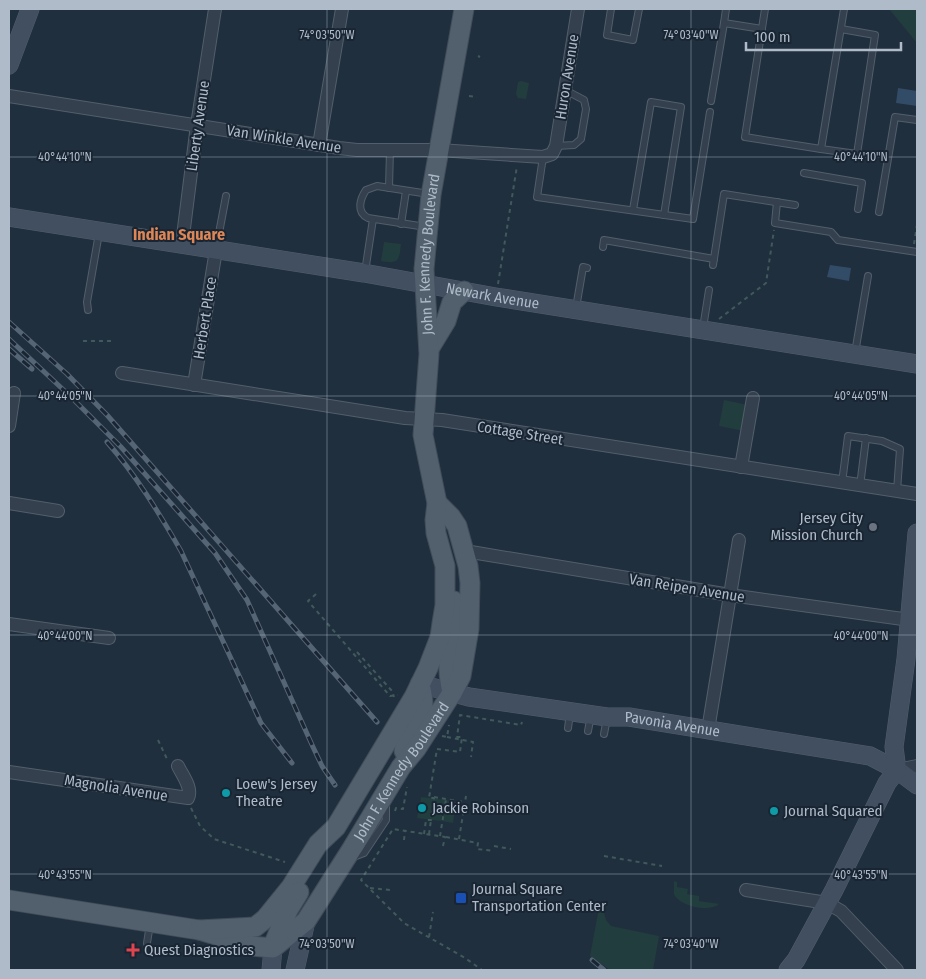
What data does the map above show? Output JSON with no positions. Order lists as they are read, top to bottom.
{
  "streets": {
    "main road": ["John F. Kennedy Boulevard", "Newark Avenue", "Pavonia Avenue"],
    "street": [
      "Huron Avenue",
      "Liberty Avenue",
      "Van Winkle Avenue",
      "Herbert Place",
      "Cottage Street",
      "Van Reipen Avenue",
      "Magnolia Avenue"
    ]
  },
  "crossings": [
    ["Liberty Avenue", "Van Winkle Avenue"],
    ["Liberty Avenue", "Newark Avenue"],
    ["Van Winkle Avenue", "John F. Kennedy Boulevard"],
    ["John F. Kennedy Boulevard", "Newark Avenue"],
    ["John F. Kennedy Boulevard", "Cottage Street"],
    ["John F. Kennedy Boulevard", "Van Reipen Avenue"],
    ["John F. Kennedy Boulevard", "Pavonia Avenue"],
    ["Newark Avenue", "Herbert Place"],
    ["Herbert Place", "Cottage Street"]
  ],
  "districts": ["Indian Square"],
  "places": {
    "other": [
      "Jersey City Mission Church",
      "Loew's Jersey Theatre",
      "Jackie Robinson",
      "Journal Squared"
    ],
    "transit": ["Journal Square Transportation Center"],
    "health": ["Quest Diagnostics"]
  },
  "scale_bar": "100 m",
  "coordinates": [
    "74°03'50\"W",
    "74°03'40\"W",
    "40°44'10\"N",
    "40°44'05\"N",
    "40°44'00\"N",
    "40°43'55\"N"
  ]
}
